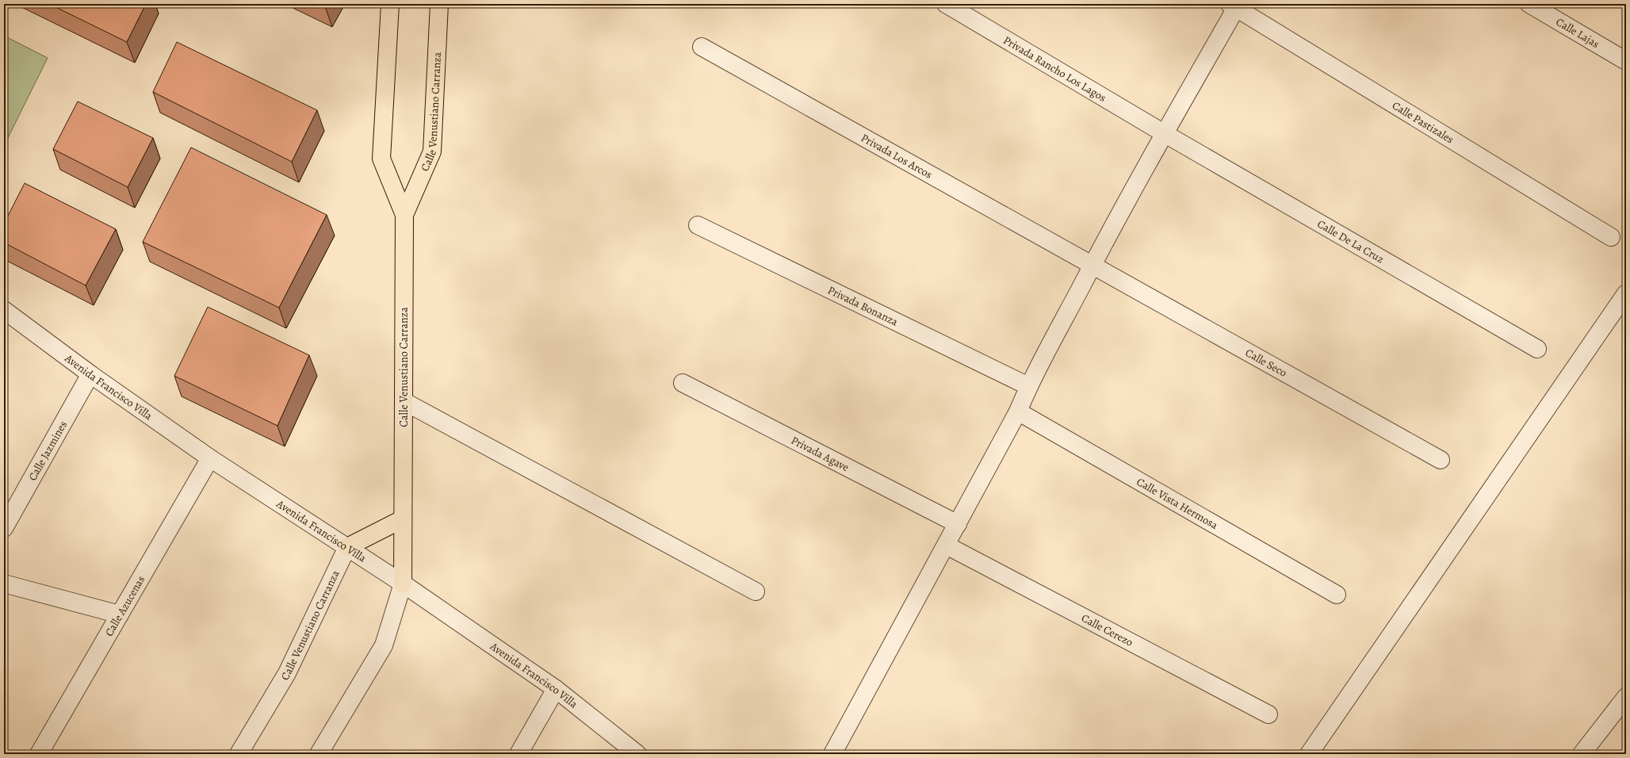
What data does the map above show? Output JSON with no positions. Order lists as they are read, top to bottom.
{
  "streets": {
    "main road": ["Calle Venustiano Carranza"],
    "street": [
      "Calle Lajas",
      "Privada Rancho Los Lagos",
      "Calle Pastizales",
      "Privada Los Arcos",
      "Calle De La Cruz",
      "Privada Bonanza",
      "Calle Seco",
      "Avenida Francisco Villa",
      "Calle Jazmines",
      "Privada Agave",
      "Calle Vista Hermosa",
      "Calle Azucenas",
      "Calle Cerezo"
    ]
  },
  "crossings": [
    ["Privada Rancho Los Lagos", "Calle De La Cruz"],
    ["Calle Venustiano Carranza", "Avenida Francisco Villa"],
    ["Privada Los Arcos", "Calle Seco"],
    ["Avenida Francisco Villa", "Calle Jazmines"],
    ["Avenida Francisco Villa", "Calle Azucenas"]
  ]
}
